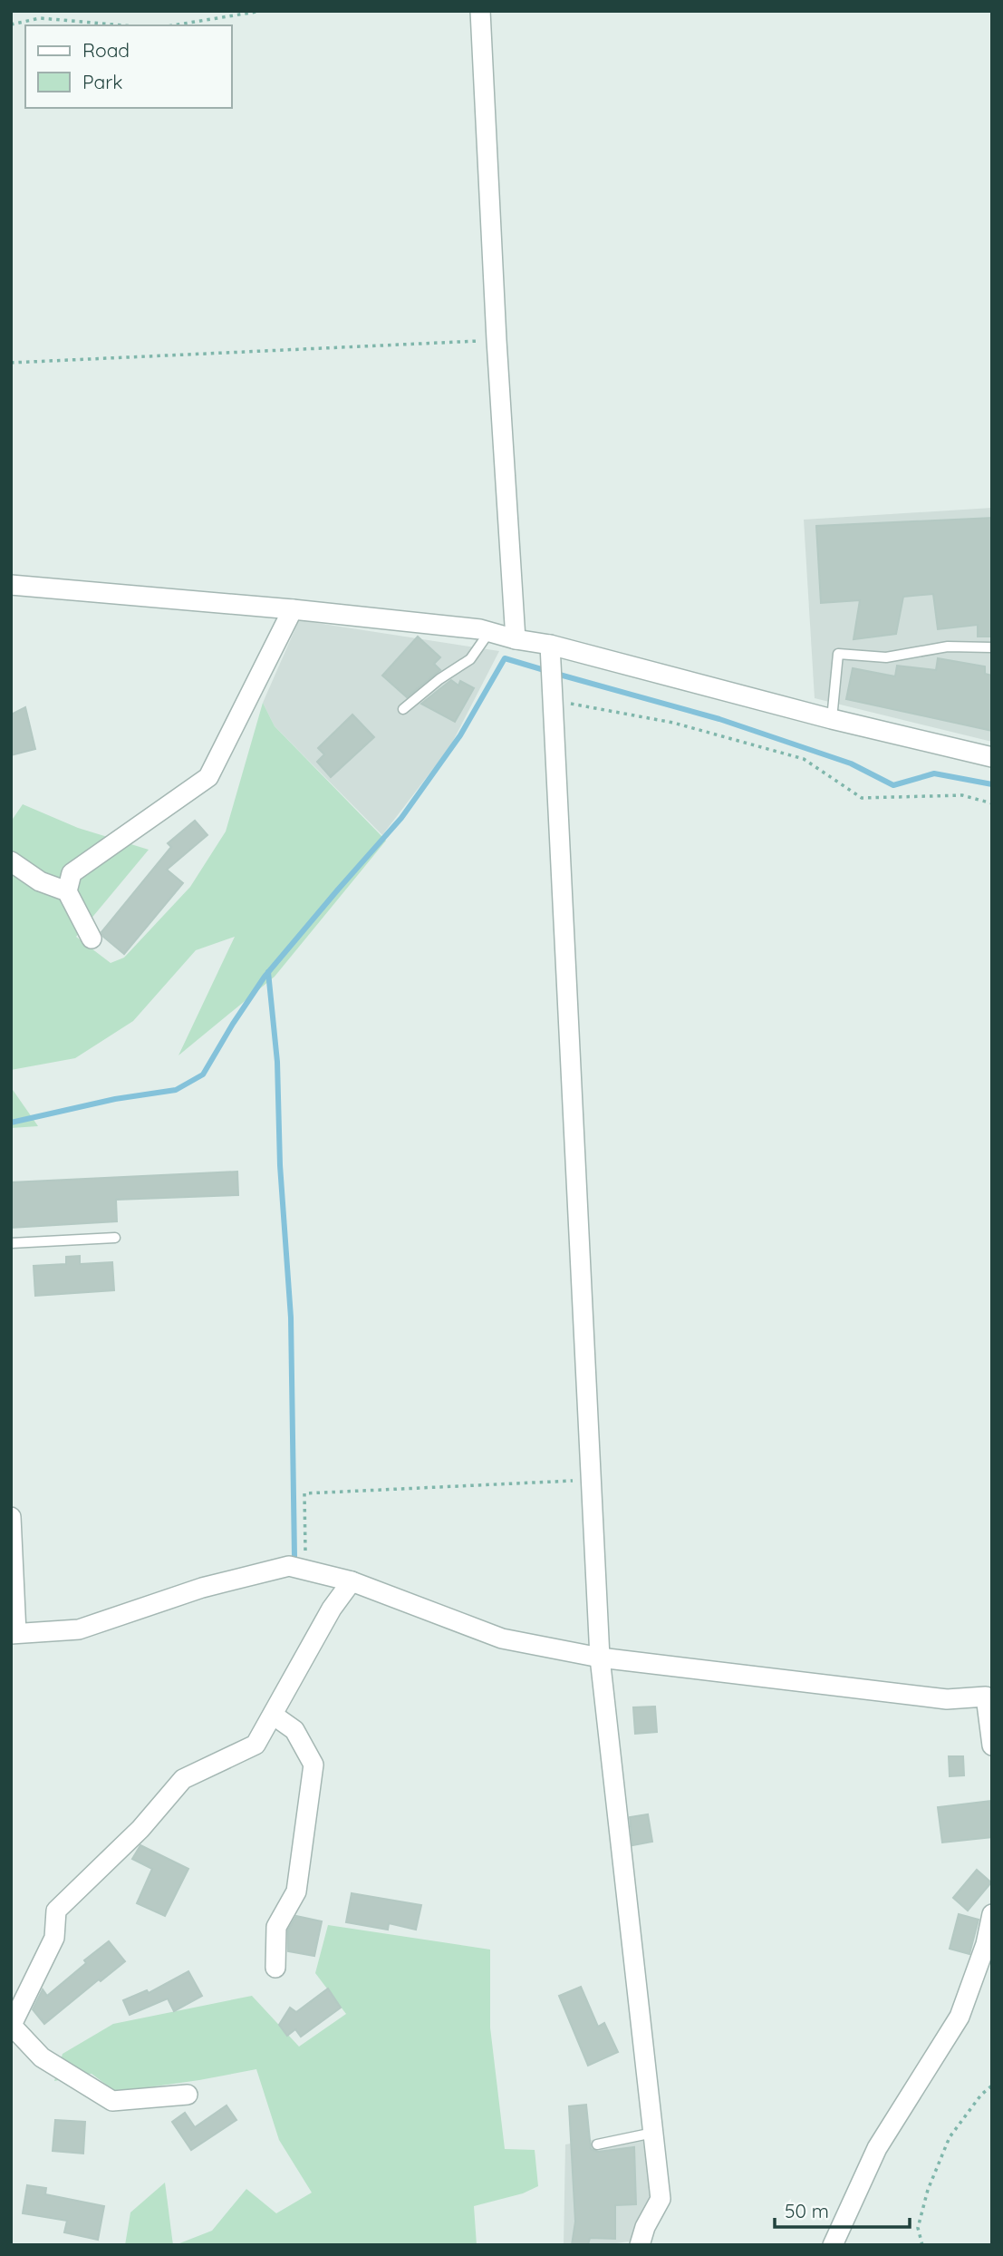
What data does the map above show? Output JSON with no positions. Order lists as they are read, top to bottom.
{
  "legend": ["Road", "Park"],
  "scale_bar": "50 m"
}
